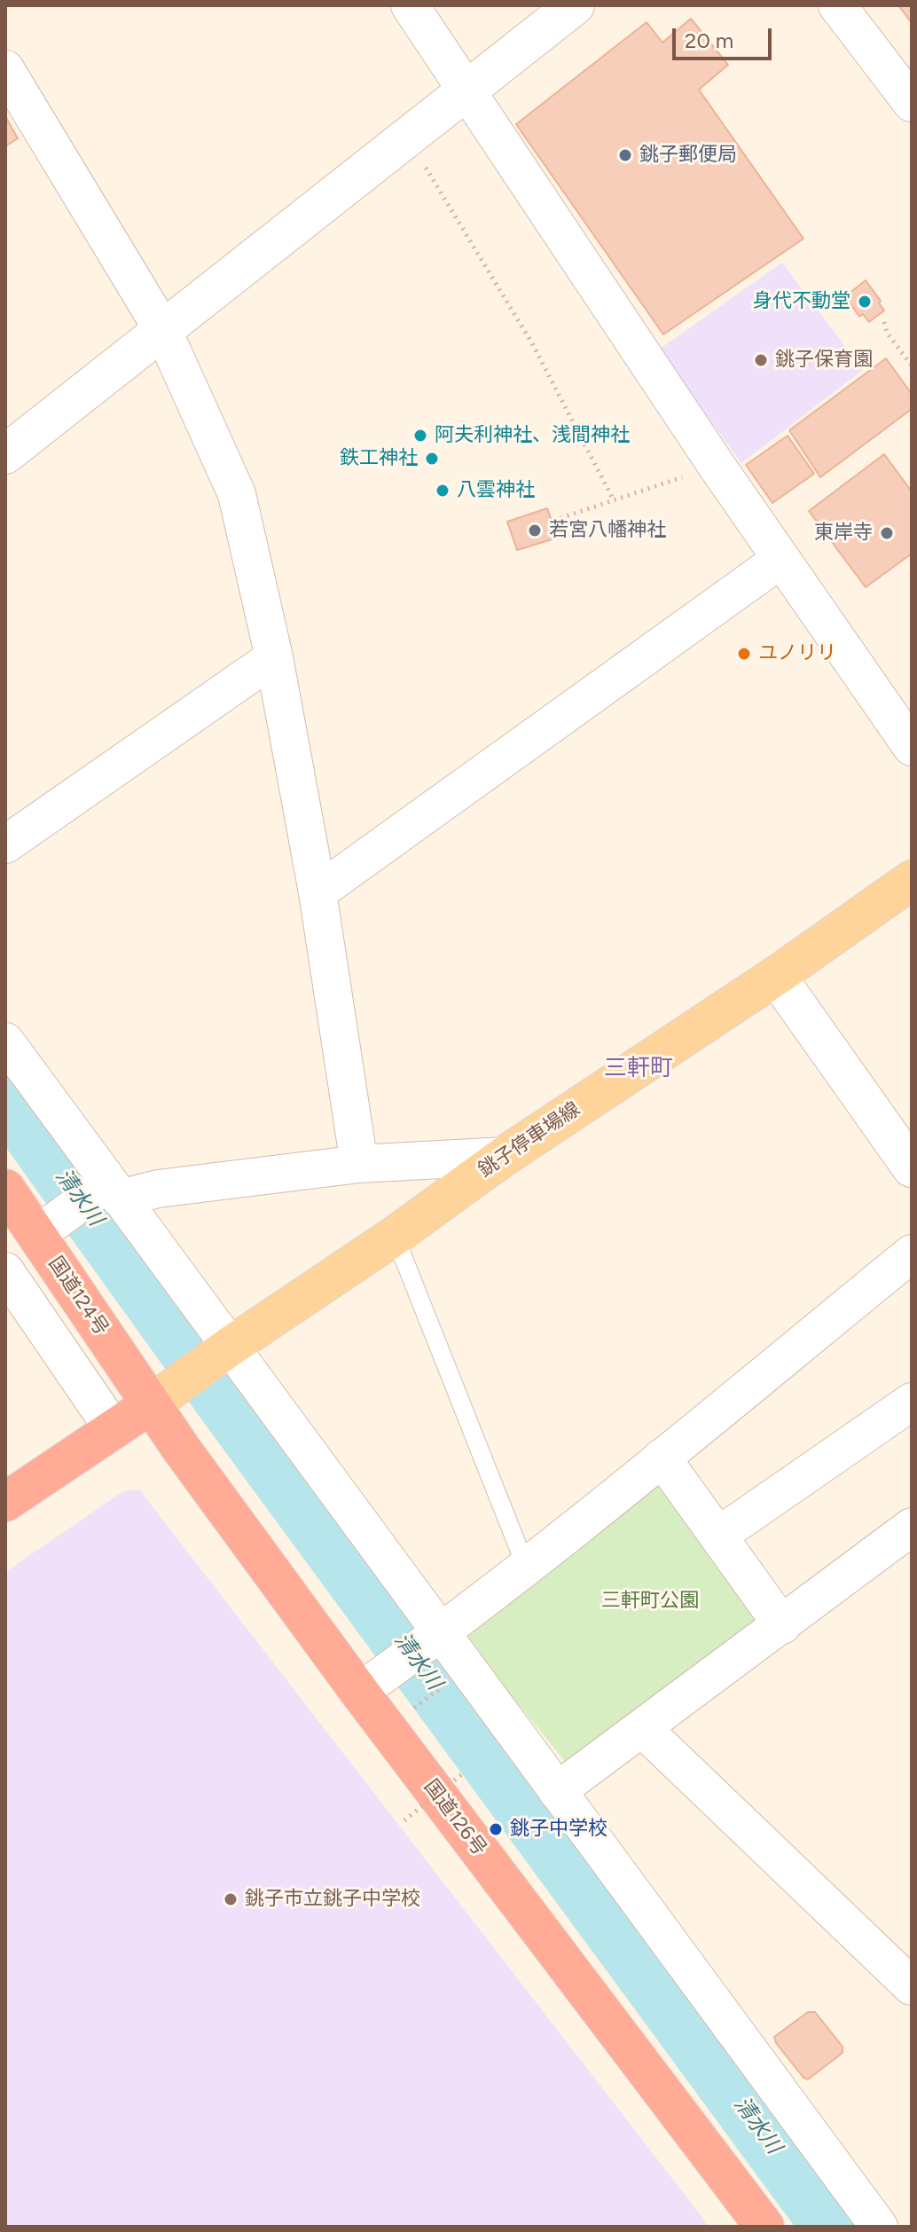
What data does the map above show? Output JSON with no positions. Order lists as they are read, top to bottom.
{
  "streets": {
    "highway": ["国道124号", "国道126号"],
    "main road": ["銚子停車場線"]
  },
  "crossings": [
    ["銚子停車場線", "国道124号"],
    ["銚子停車場線", "国道126号"],
    ["国道124号", "国道126号"]
  ],
  "districts": ["三軒町"],
  "water": ["清水川"],
  "parks": ["三軒町公園"],
  "places": [
    "銚子郵便局",
    "身代不動堂",
    "銚子保育園",
    "阿夫利神社、浅間神社",
    "鉄工神社",
    "八雲神社",
    "若宮八幡神社",
    "東岸寺",
    "ユノリリ",
    "銚子中学校",
    "銚子市立銚子中学校"
  ],
  "scale_bar": "20 m"
}
